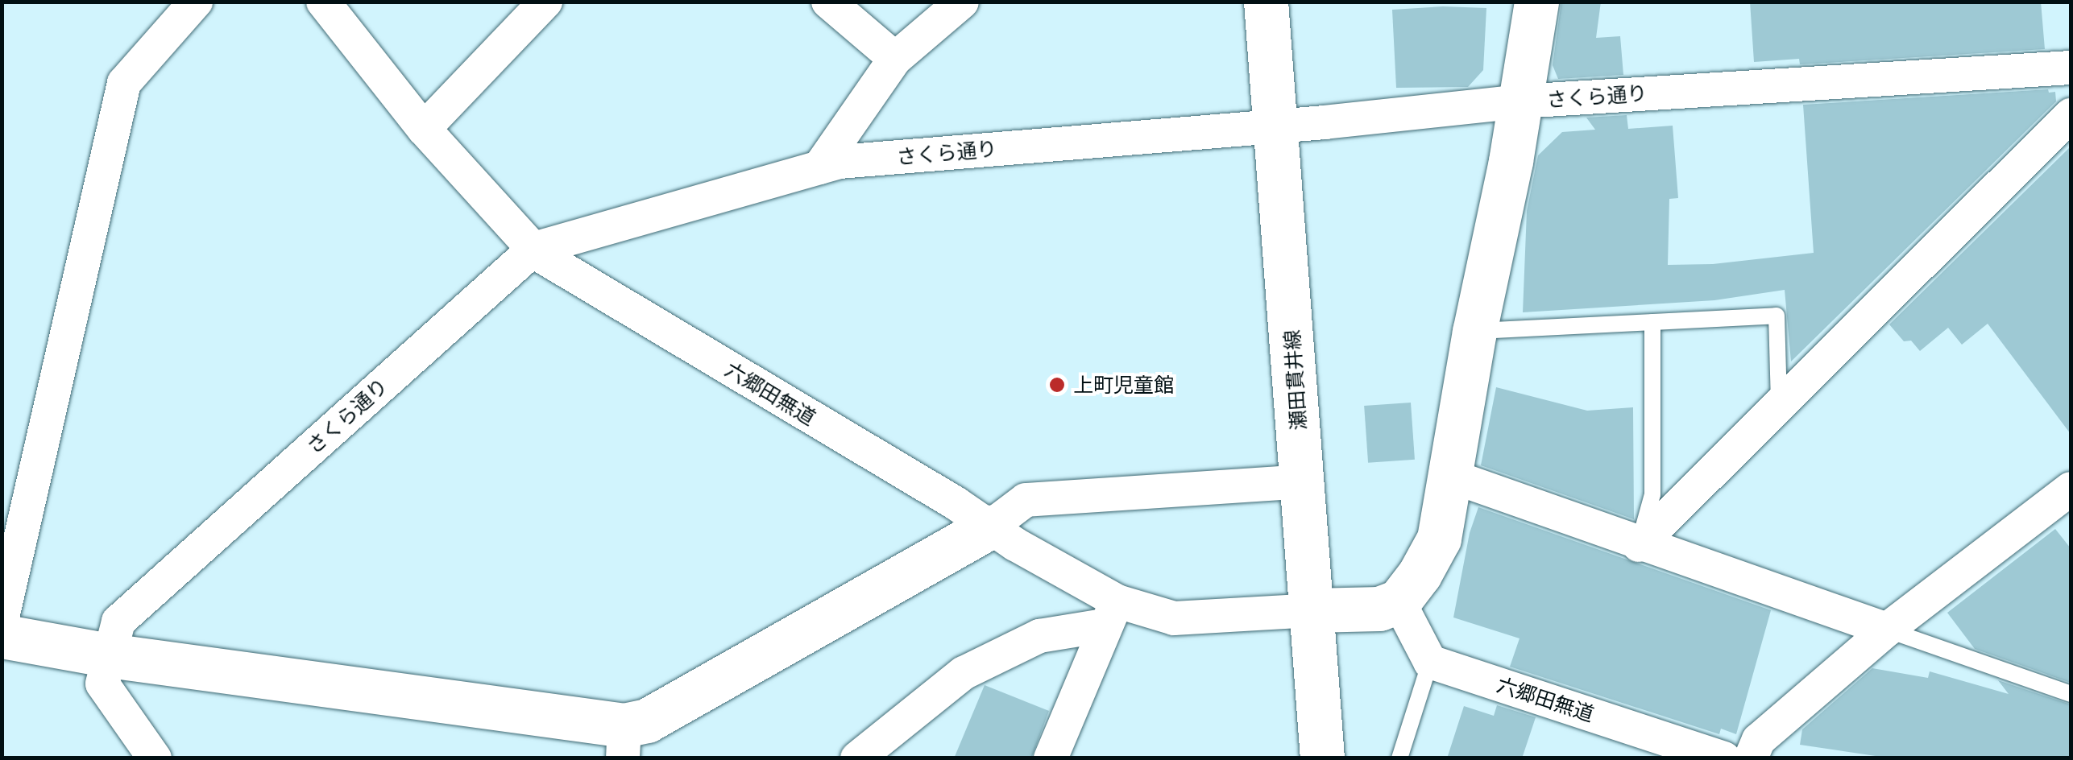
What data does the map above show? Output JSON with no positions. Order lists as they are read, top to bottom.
{
  "streets": {
    "street": ["さくら通り", "瀬田貫井線", "六郷田無道"]
  },
  "crossings": [
    ["さくら通り", "瀬田貫井線"],
    ["さくら通り", "六郷田無道"],
    ["瀬田貫井線", "六郷田無道"]
  ],
  "places": ["上町児童館"]
}
